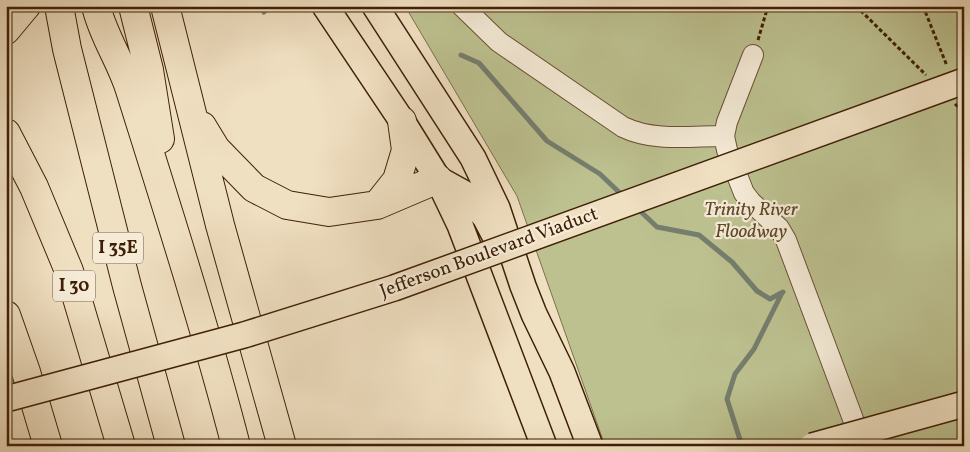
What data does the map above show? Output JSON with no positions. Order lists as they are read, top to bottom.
{
  "streets": {
    "highway": ["I 35E", "I 30"],
    "main road": ["Jefferson Boulevard Viaduct"]
  },
  "parks": ["Trinity River Floodway"]
}
